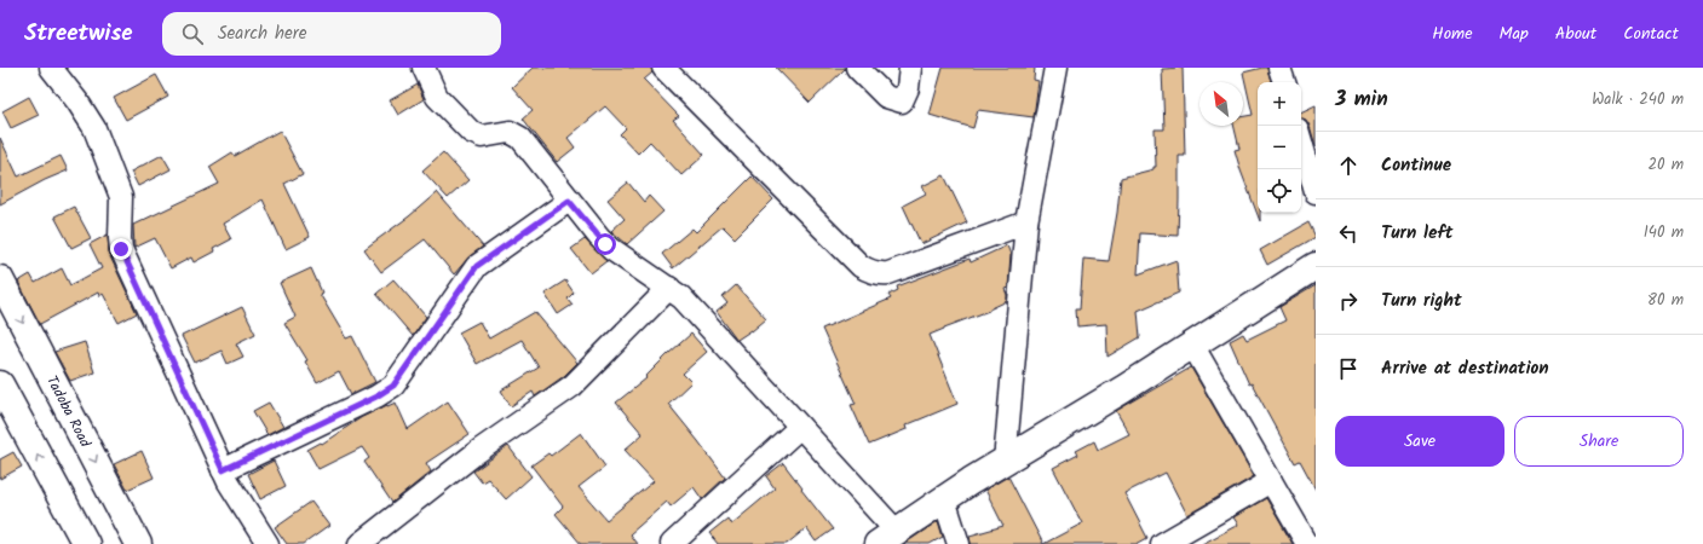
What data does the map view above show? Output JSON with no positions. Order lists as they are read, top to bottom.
{
  "streets": {
    "street": ["Tadoba Road"]
  },
  "north": "top left",
  "page": {
    "header": "Streetwise",
    "search": "Search here",
    "nav": [
      "Home",
      "Map",
      "About",
      "Contact"
    ],
    "heading": ["3 min", "Walk · 240 m"],
    "map_buttons": ["+", "−"],
    "list": [
      ["Continue", "20 m"],
      ["Turn left", "140 m"],
      ["Turn right", "80 m"],
      "Arrive at destination"
    ],
    "buttons": ["Save", "Share"]
  }
}
